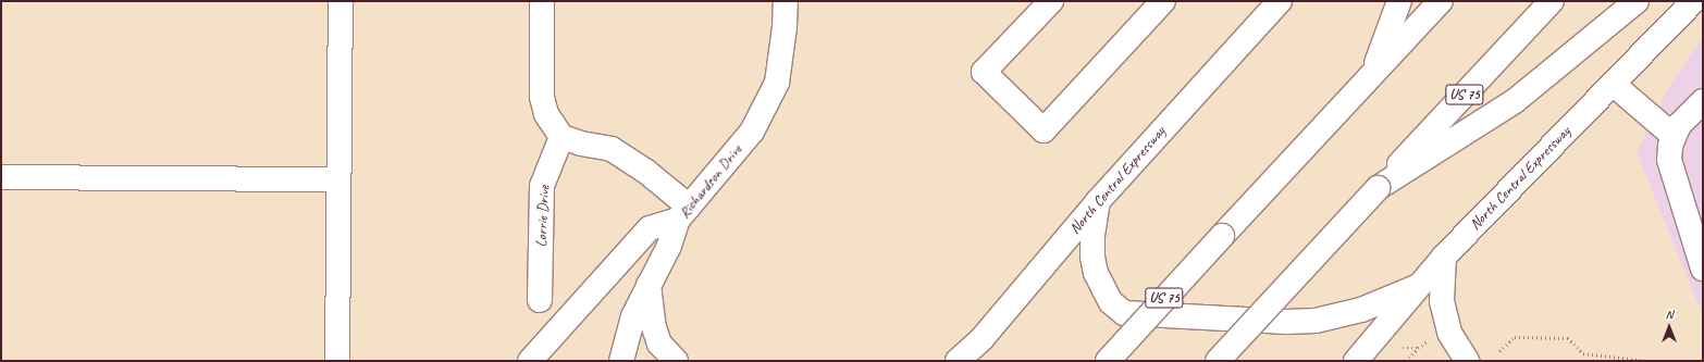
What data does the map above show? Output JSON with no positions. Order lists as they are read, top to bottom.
{
  "streets": {
    "main road": [
      "US 75",
      "North Central Expressway",
      "Richardson Drive",
      "Lorrie Drive"
    ]
  },
  "north": "top"
}
